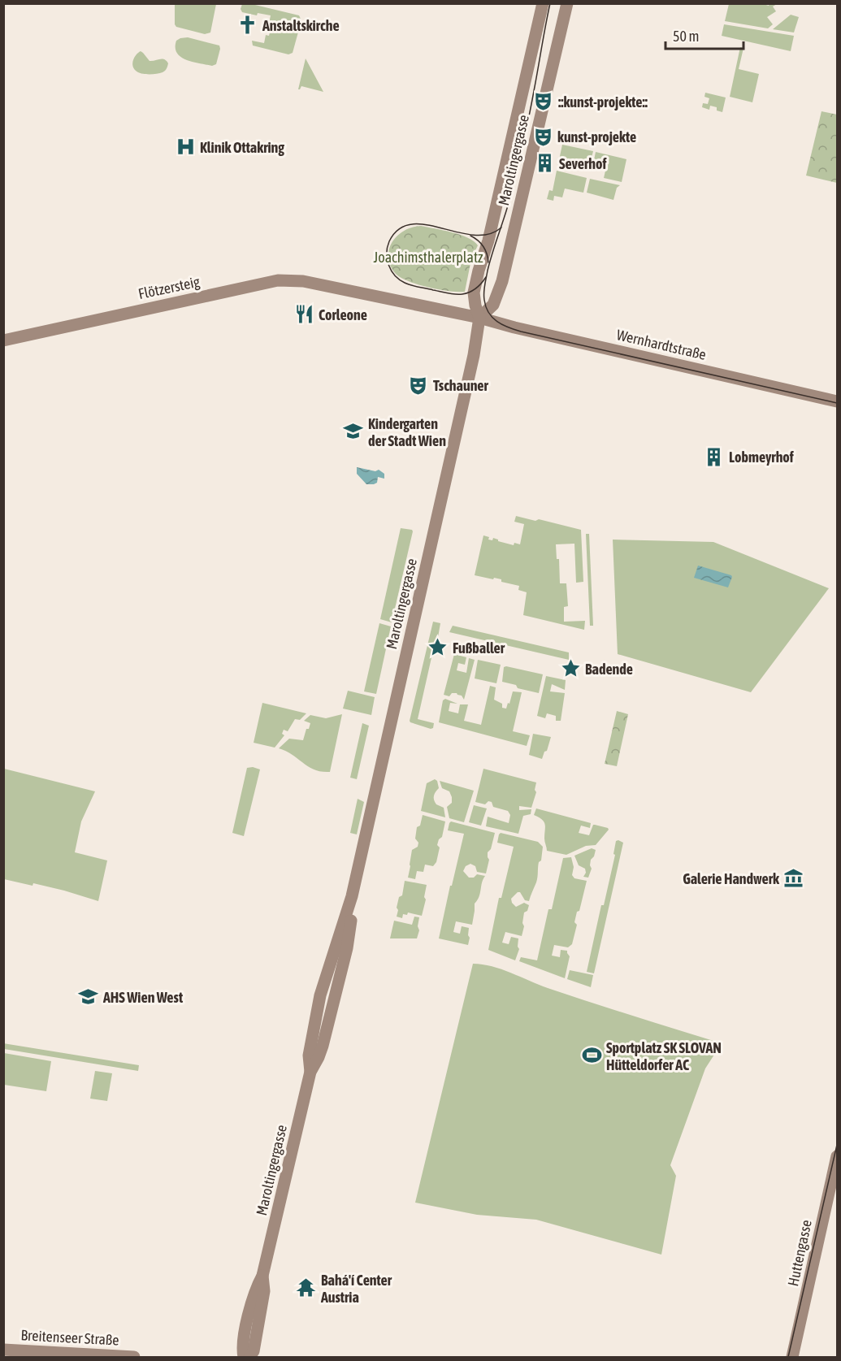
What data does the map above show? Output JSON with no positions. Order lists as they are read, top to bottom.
{
  "streets": {
    "main road": [
      "Maroltingergasse",
      "Flötzersteig",
      "Wernhardtstraße",
      "Huttengasse",
      "Breitenseer Straße"
    ]
  },
  "crossings": [
    ["Maroltingergasse", "Flötzersteig"],
    ["Maroltingergasse", "Wernhardtstraße"],
    ["Flötzersteig", "Wernhardtstraße"]
  ],
  "parks": ["Joachimsthalerplatz"],
  "places": {
    "church": ["Anstaltskirche"],
    "theatre": ["::kunst-projekte::", "kunst-projekte", "Tschauner"],
    "hospital": ["Klinik Ottakring"],
    "building": ["Severhof", "Lobmeyrhof"],
    "restaurant": ["Corleone"],
    "school or university": ["Kindergarten der Stadt Wien", "AHS Wien West"],
    "place": ["Fußballer", "Badende"],
    "museum": ["Galerie Handwerk"],
    "sports": ["Sportplatz SK SLOVAN Hütteldorfer AC"],
    "temple": ["Bahá'í Center Austria"]
  },
  "scale_bar": "50 m"
}
